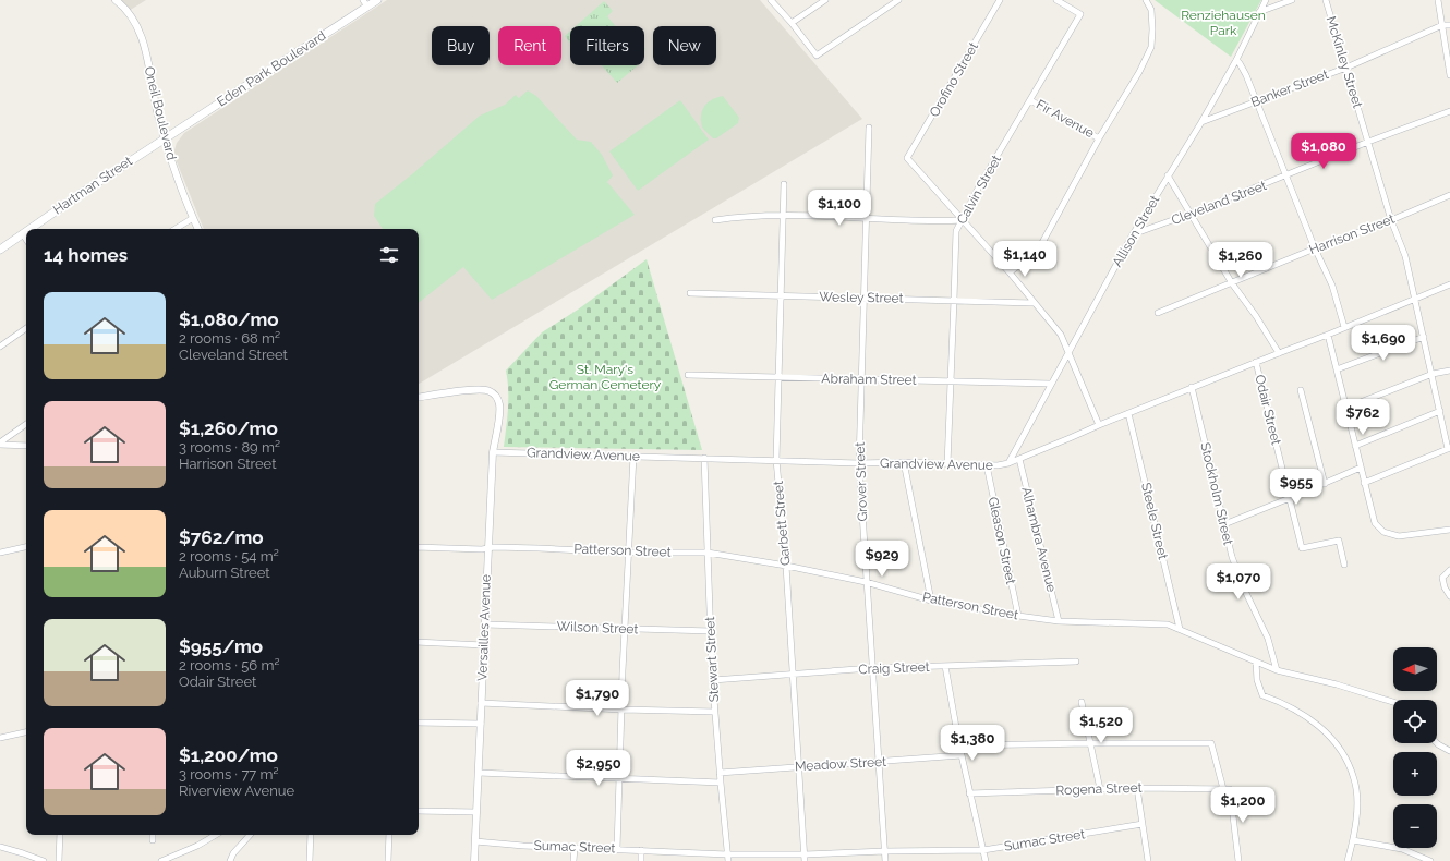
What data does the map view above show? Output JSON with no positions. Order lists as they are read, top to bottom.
{
  "streets": {
    "main road": ["Eden Park Boulevard", "Hartman Street"],
    "street": [
      "McKinley Street",
      "Orofino Street",
      "Banker Street",
      "Oneil Boulevard",
      "Fir Avenue",
      "Calvin Street",
      "Cleveland Street",
      "Allison Street",
      "Harrison Street",
      "Wesley Street",
      "Abraham Street",
      "Odair Street",
      "Grandview Avenue",
      "Grover Street",
      "Stockholm Street",
      "Steele Street",
      "Garbett Street",
      "Alhambra Avenue",
      "Gleason Street",
      "Patterson Street",
      "Versailles Avenue",
      "Wilson Street",
      "Stewart Street",
      "Craig Street",
      "Meadow Street",
      "Rogena Street",
      "Sumac Street"
    ]
  },
  "crossings": [
    ["McKinley Street", "Banker Street"],
    ["McKinley Street", "Cleveland Street"],
    ["McKinley Street", "Harrison Street"],
    ["McKinley Street", "Grandview Avenue"],
    ["Eden Park Boulevard", "Oneil Boulevard"],
    ["Eden Park Boulevard", "Hartman Street"],
    ["Orofino Street", "Calvin Street"],
    ["Banker Street", "Allison Street"],
    ["Oneil Boulevard", "Hartman Street"],
    ["Fir Avenue", "Calvin Street"],
    ["Calvin Street", "Wesley Street"],
    ["Calvin Street", "Abraham Street"],
    ["Calvin Street", "Grandview Avenue"],
    ["Cleveland Street", "Allison Street"],
    ["Allison Street", "Abraham Street"],
    ["Allison Street", "Grandview Avenue"],
    ["Wesley Street", "Grover Street"],
    ["Wesley Street", "Garbett Street"],
    ["Abraham Street", "Grover Street"],
    ["Abraham Street", "Garbett Street"],
    ["Odair Street", "Grandview Avenue"],
    ["Grandview Avenue", "Grover Street"],
    ["Grandview Avenue", "Stockholm Street"],
    ["Grandview Avenue", "Steele Street"],
    ["Grandview Avenue", "Garbett Street"],
    ["Grandview Avenue", "Alhambra Avenue"],
    ["Grandview Avenue", "Gleason Street"],
    ["Grandview Avenue", "Versailles Avenue"],
    ["Grandview Avenue", "Stewart Street"],
    ["Grover Street", "Patterson Street"],
    ["Grover Street", "Craig Street"],
    ["Grover Street", "Meadow Street"],
    ["Grover Street", "Sumac Street"],
    ["Stockholm Street", "Patterson Street"],
    ["Steele Street", "Patterson Street"],
    ["Garbett Street", "Patterson Street"],
    ["Garbett Street", "Craig Street"],
    ["Garbett Street", "Meadow Street"],
    ["Garbett Street", "Sumac Street"],
    ["Alhambra Avenue", "Patterson Street"],
    ["Gleason Street", "Patterson Street"],
    ["Patterson Street", "Versailles Avenue"],
    ["Patterson Street", "Stewart Street"],
    ["Versailles Avenue", "Wilson Street"],
    ["Versailles Avenue", "Sumac Street"],
    ["Wilson Street", "Stewart Street"],
    ["Stewart Street", "Craig Street"],
    ["Stewart Street", "Meadow Street"],
    ["Stewart Street", "Sumac Street"]
  ],
  "parks": ["Renziehausen Park", "St. Mary's German Cemetery"],
  "north": "left",
  "page": {
    "chip": [
      "Buy",
      "Rent",
      "Filters",
      "New"
    ],
    "price": [
      "$1,080",
      "$1,100",
      "$1,140",
      "$1,260",
      "$1,690",
      "$762",
      "$955",
      "$929",
      "$1,070",
      "$1,790",
      "$1,520",
      "$1,380",
      "$2,950",
      "$1,200"
    ],
    "heading": "14 homes",
    "list": [
      {
        "name": "$1,080/mo",
        "note": "2 rooms · 68 m² · Cleveland Street"
      },
      {
        "name": "$1,260/mo",
        "note": "3 rooms · 89 m² · Harrison Street"
      },
      {
        "name": "$762/mo",
        "note": "2 rooms · 54 m² · Auburn Street"
      },
      {
        "name": "$955/mo",
        "note": "2 rooms · 56 m² · Odair Street"
      },
      {
        "name": "$1,200/mo",
        "note": "3 rooms · 77 m² · Riverview Avenue"
      }
    ],
    "map_buttons": ["+", "−"]
  }
}
